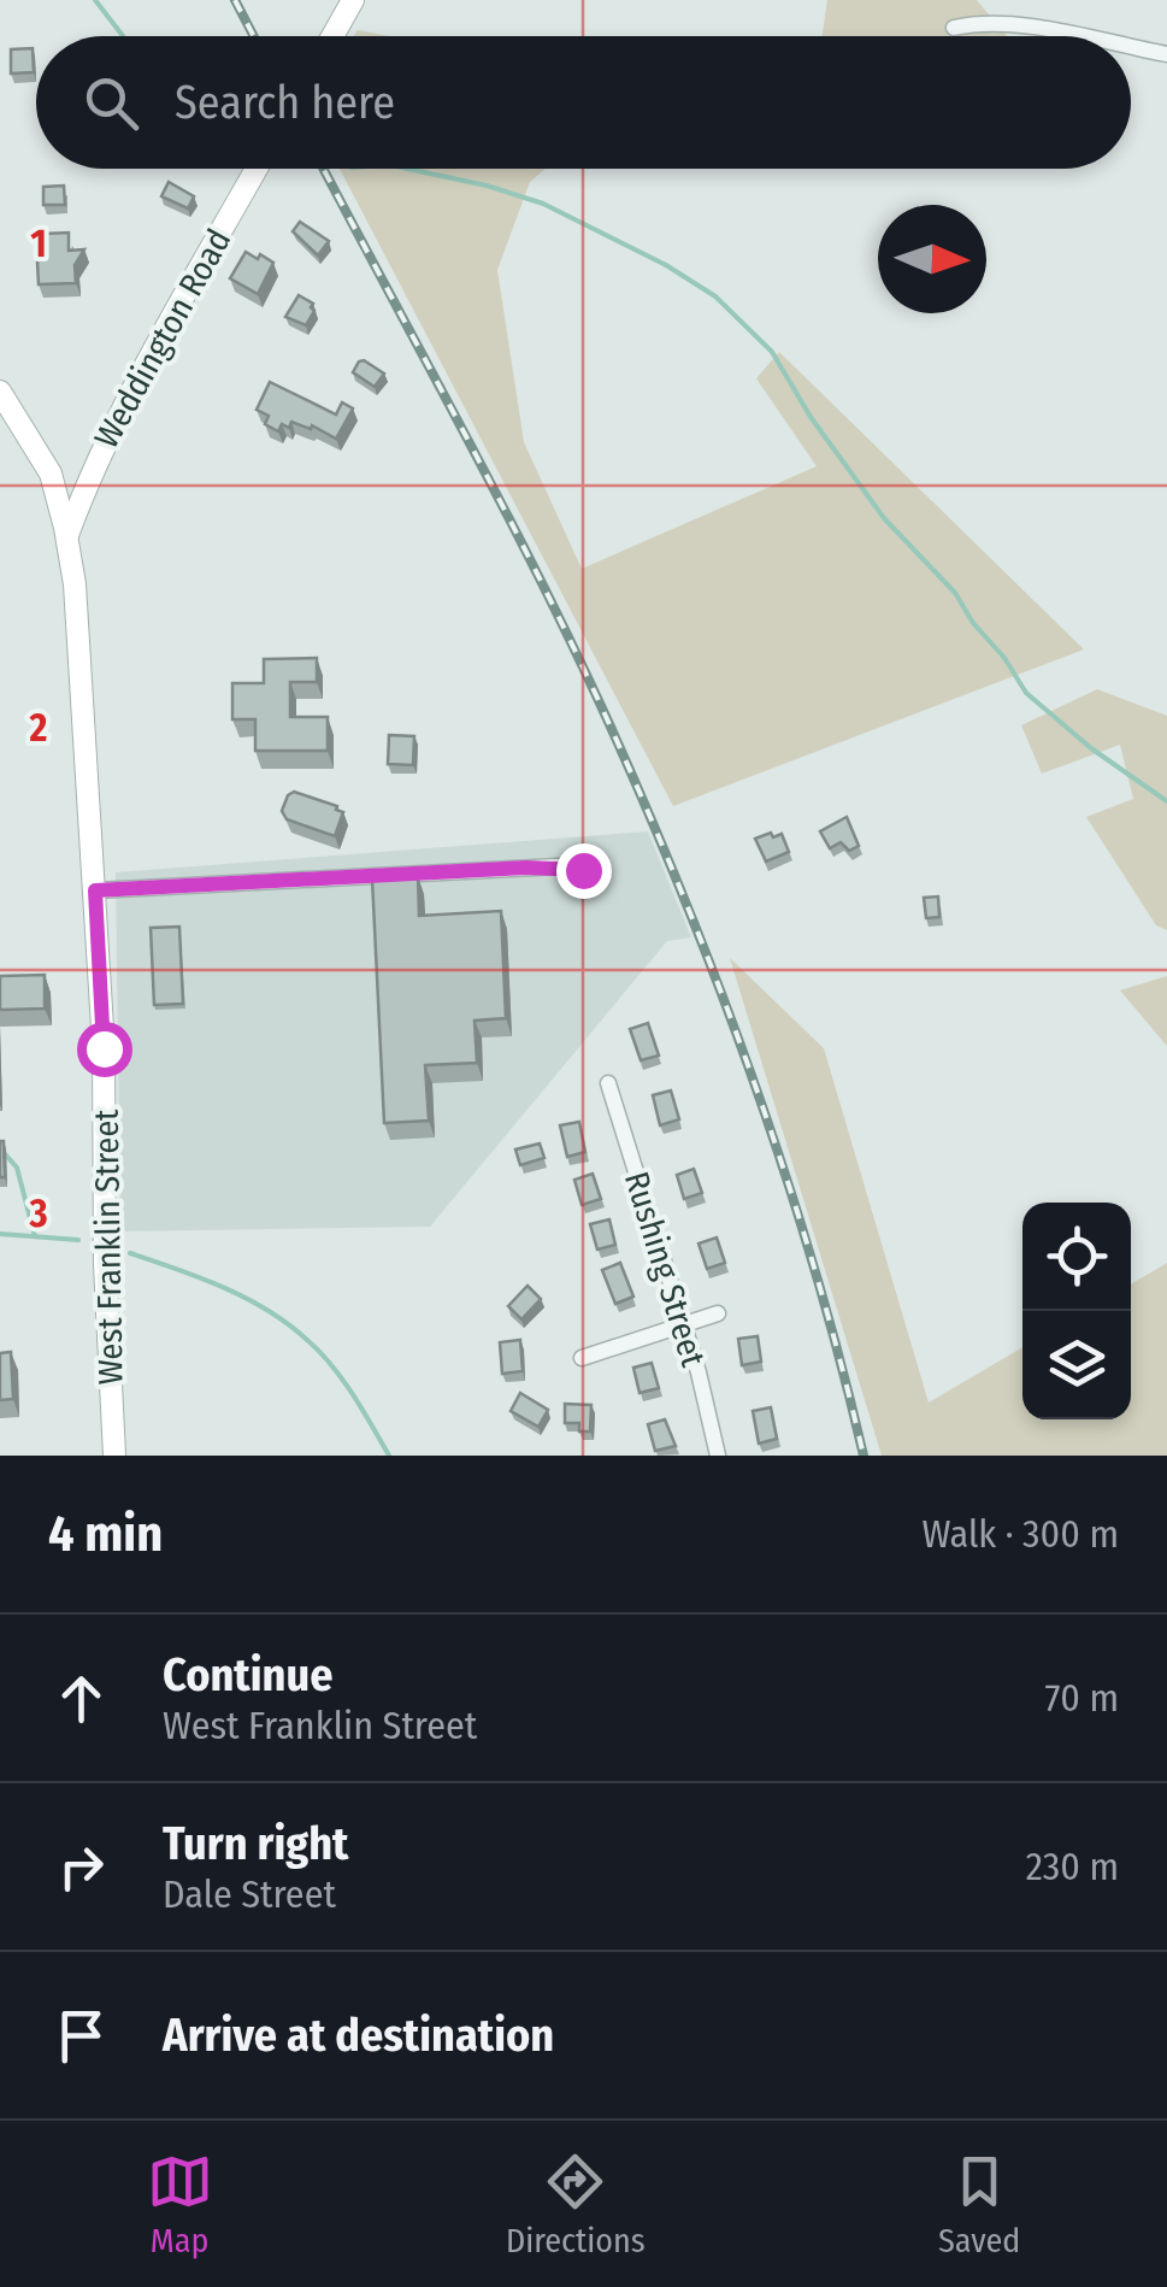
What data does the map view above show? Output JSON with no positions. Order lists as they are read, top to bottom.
{
  "streets": {
    "main road": ["Weddington Road", "West Franklin Street"],
    "street": ["Rushing Street"]
  },
  "crossings": [
    ["Weddington Road", "West Franklin Street"]
  ],
  "north": "right",
  "page": {
    "search": "Search here",
    "heading": ["4 min", "Walk · 300 m"],
    "list": [
      ["Continue", "West Franklin Street", "70 m"],
      ["Turn right", "Dale Street", "230 m"],
      "Arrive at destination"
    ],
    "nav": ["Map", "Directions", "Saved"]
  },
  "grid": {
    "rows": ["1", "2", "3"]
  }
}
